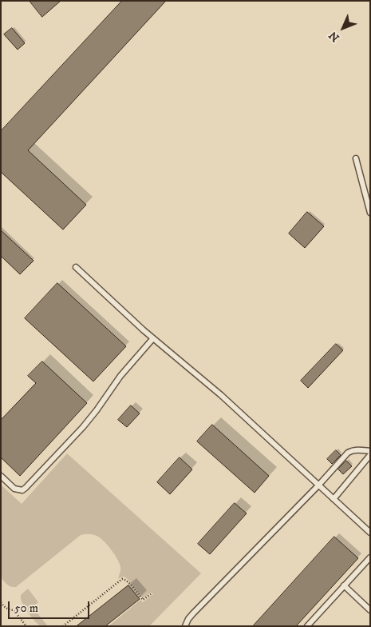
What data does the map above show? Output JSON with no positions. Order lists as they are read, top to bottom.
{
  "scale_bar": "50 m",
  "north": "bottom left"
}
